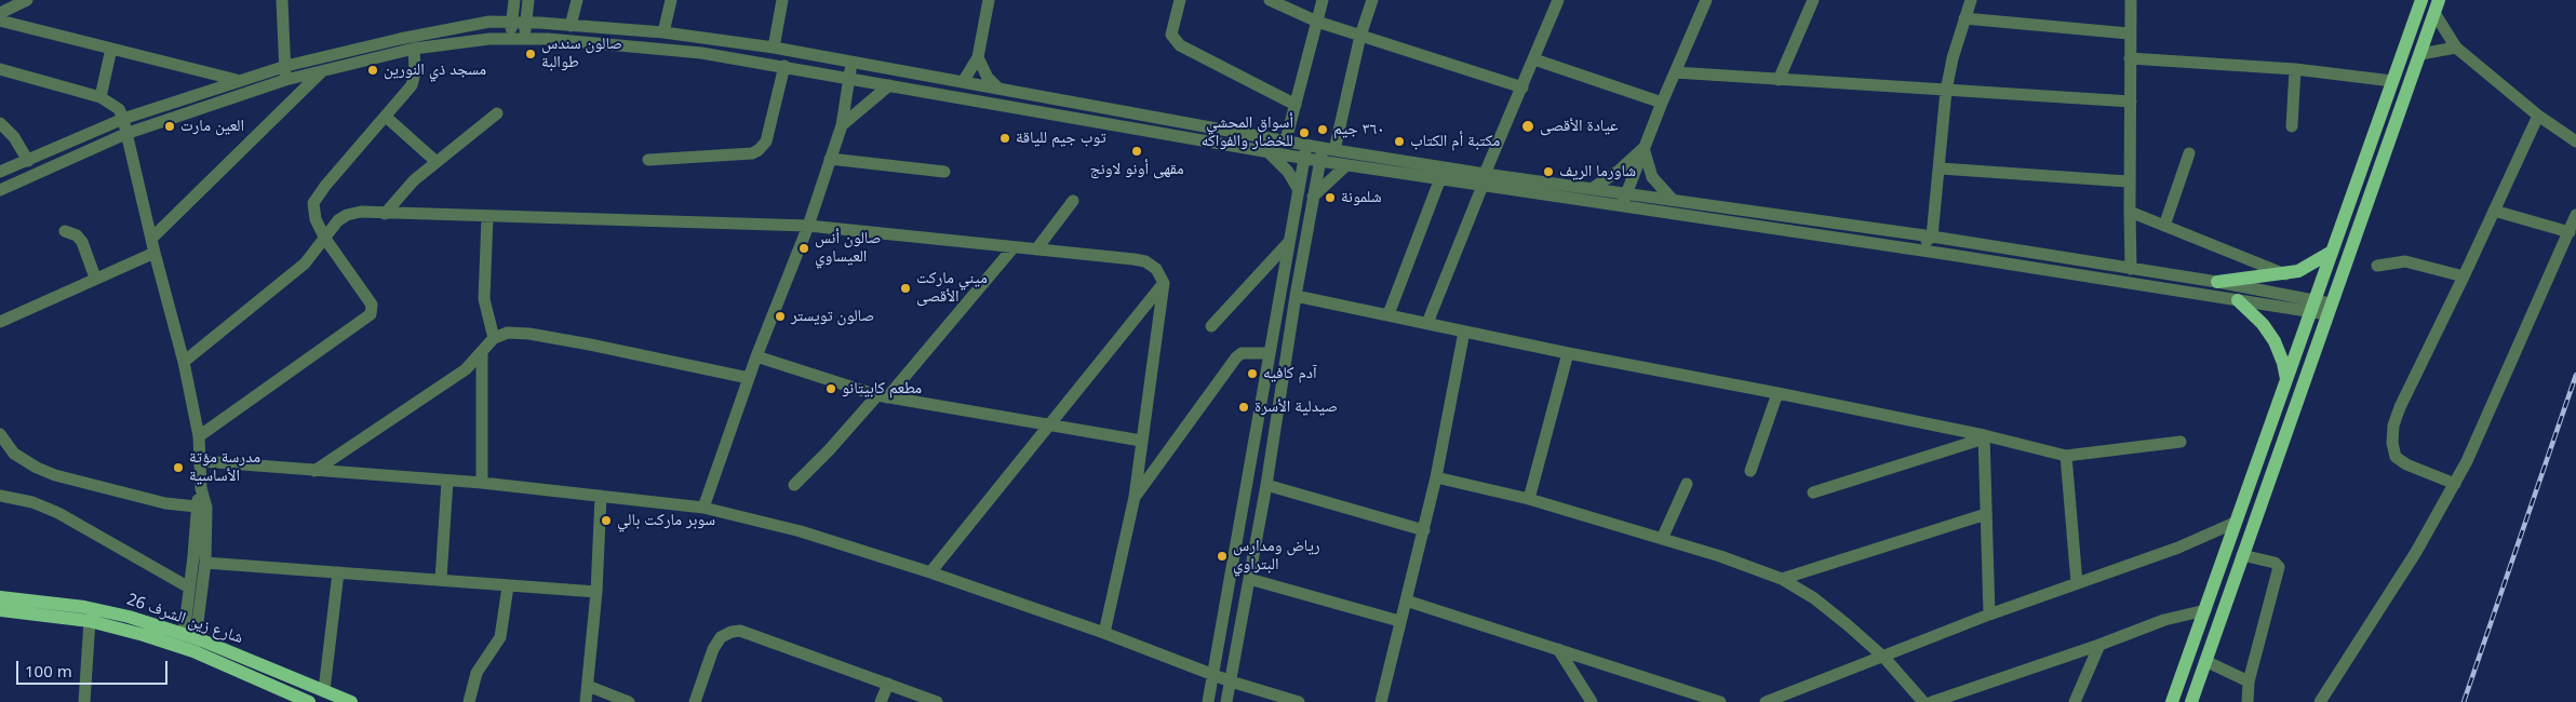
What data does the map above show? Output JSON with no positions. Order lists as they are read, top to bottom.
{
  "streets": {
    "main road": ["شارع زين الشرف 26"]
  },
  "places": [
    "صالون سندس طوالبة",
    "مسجد ذي النورين",
    "العين مارت",
    "عيادة الأقصى",
    "٣٦٠ جيم",
    "أسواق المحشي للخضار والفواكه",
    "توب جيم للياقة",
    "مكتبة أم الكتاب",
    "مقهى أونو لاونج",
    "شاورما الريف",
    "شلمونة",
    "صالون أنس العيساوي",
    "ميني ماركت الأقصى",
    "صالون تويستر",
    "آدم كافيه",
    "مطعم كابيتانو",
    "صيدلية الأسرة",
    "مدرسة مؤتة الأساسية",
    "سوبر ماركت بالي",
    "رياض ومدارس البتراوي"
  ],
  "scale_bar": "100 m"
}
